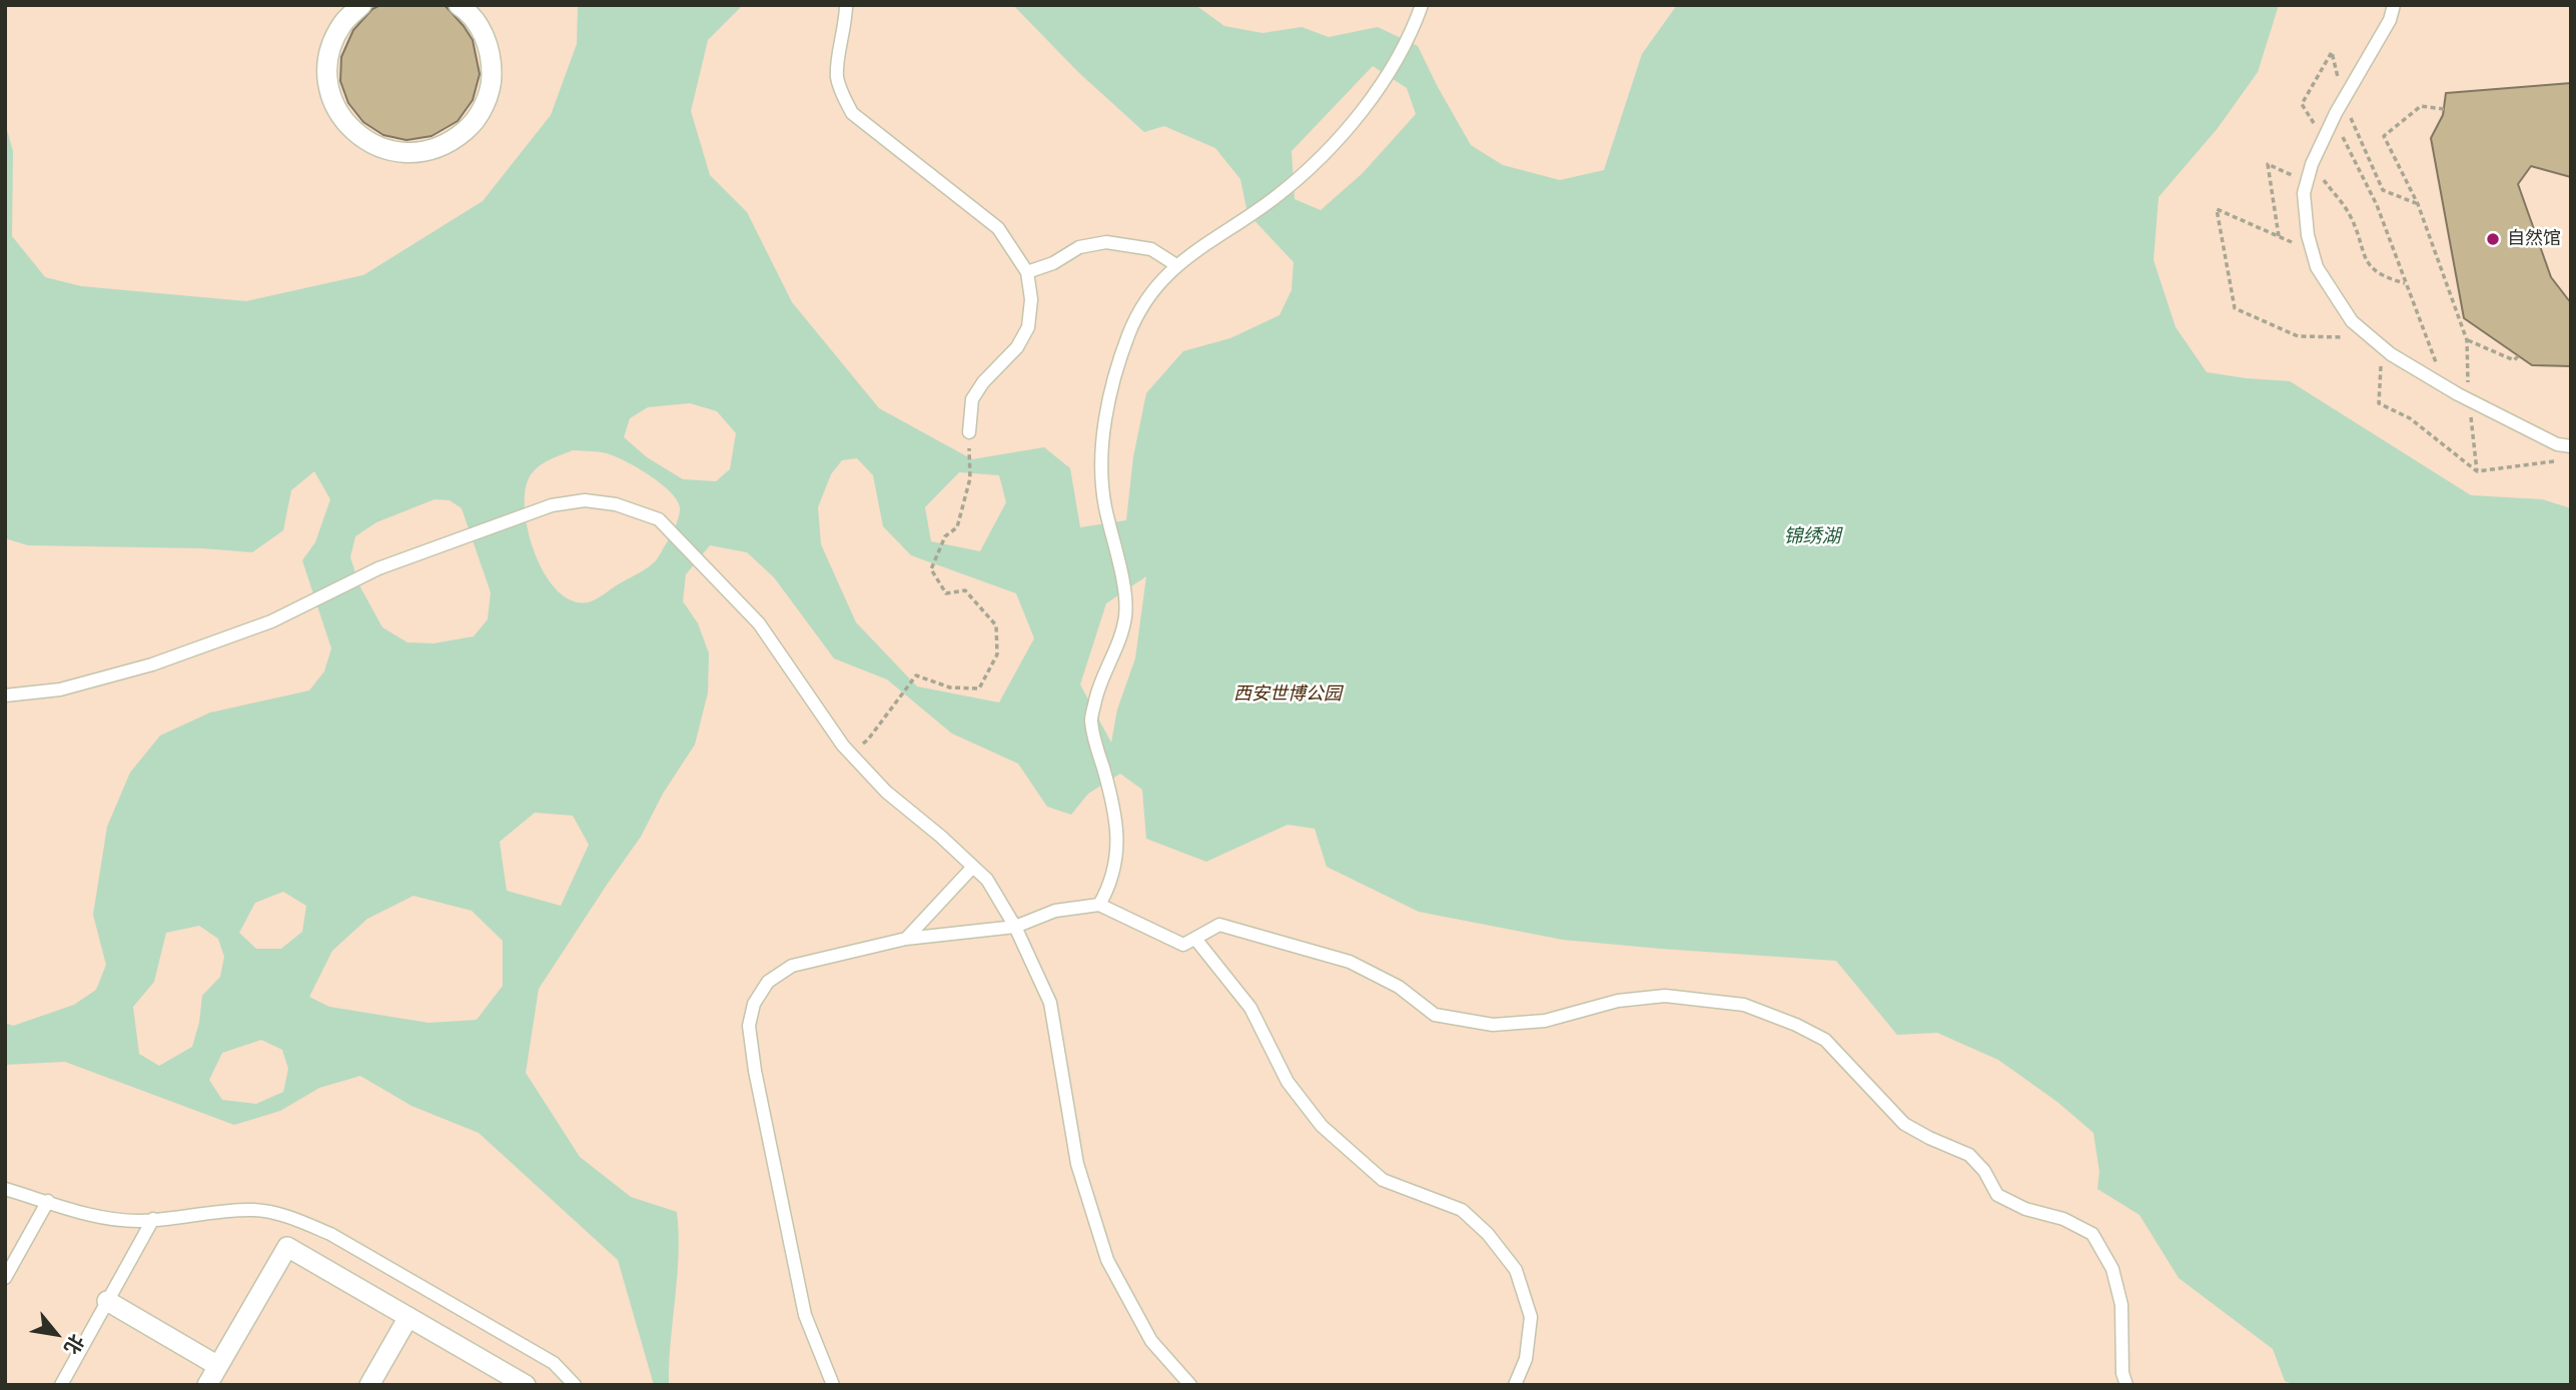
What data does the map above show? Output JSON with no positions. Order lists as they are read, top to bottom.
{
  "water": ["锦绣湖"],
  "parks": ["西安世博公园"],
  "places": ["自然馆"],
  "north": "bottom right"
}
